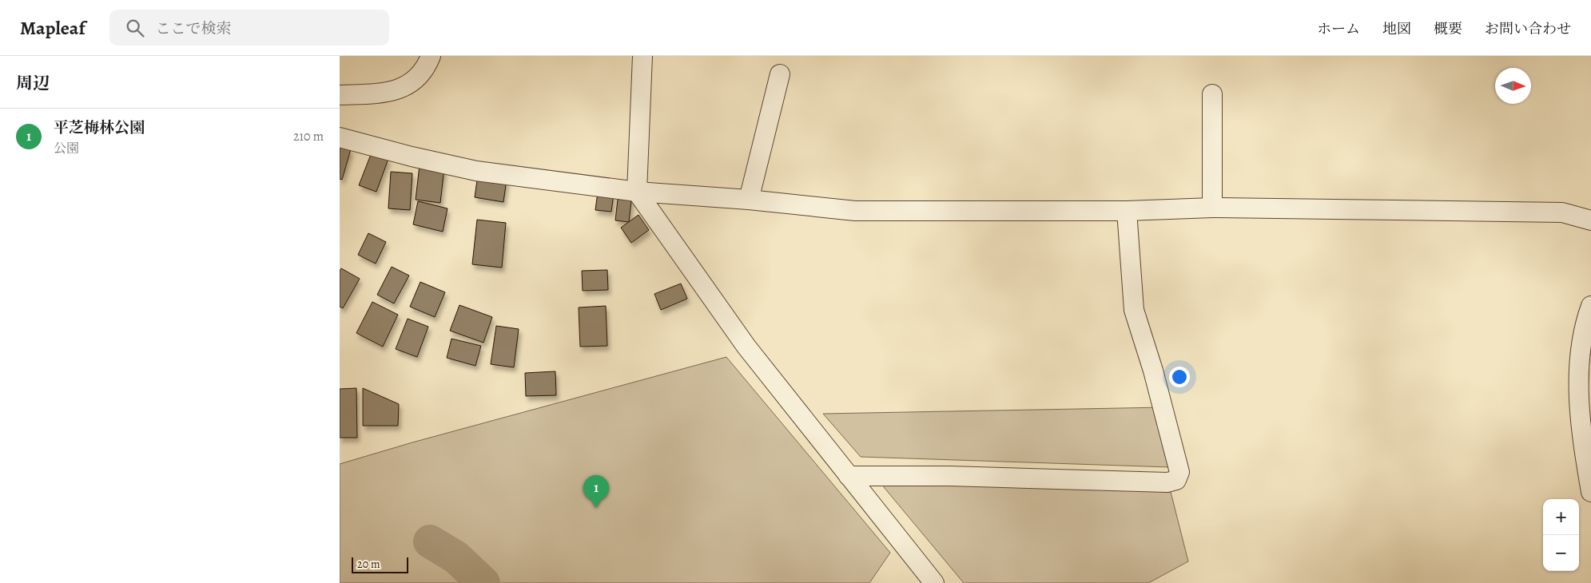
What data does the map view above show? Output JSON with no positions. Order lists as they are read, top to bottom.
{
  "scale_bar": "20 m",
  "north": "right",
  "page": {
    "header": "Mapleaf",
    "search": "ここで検索",
    "nav": [
      "ホーム",
      "地図",
      "概要",
      "お問い合わせ"
    ],
    "heading": "周辺",
    "list": [
      {
        "mark": "1",
        "name": "平芝梅林公園",
        "note": "公園",
        "value": "210 m"
      }
    ],
    "pins": "1",
    "map_buttons": ["+", "−"],
    "scale": "20 m"
  }
}
